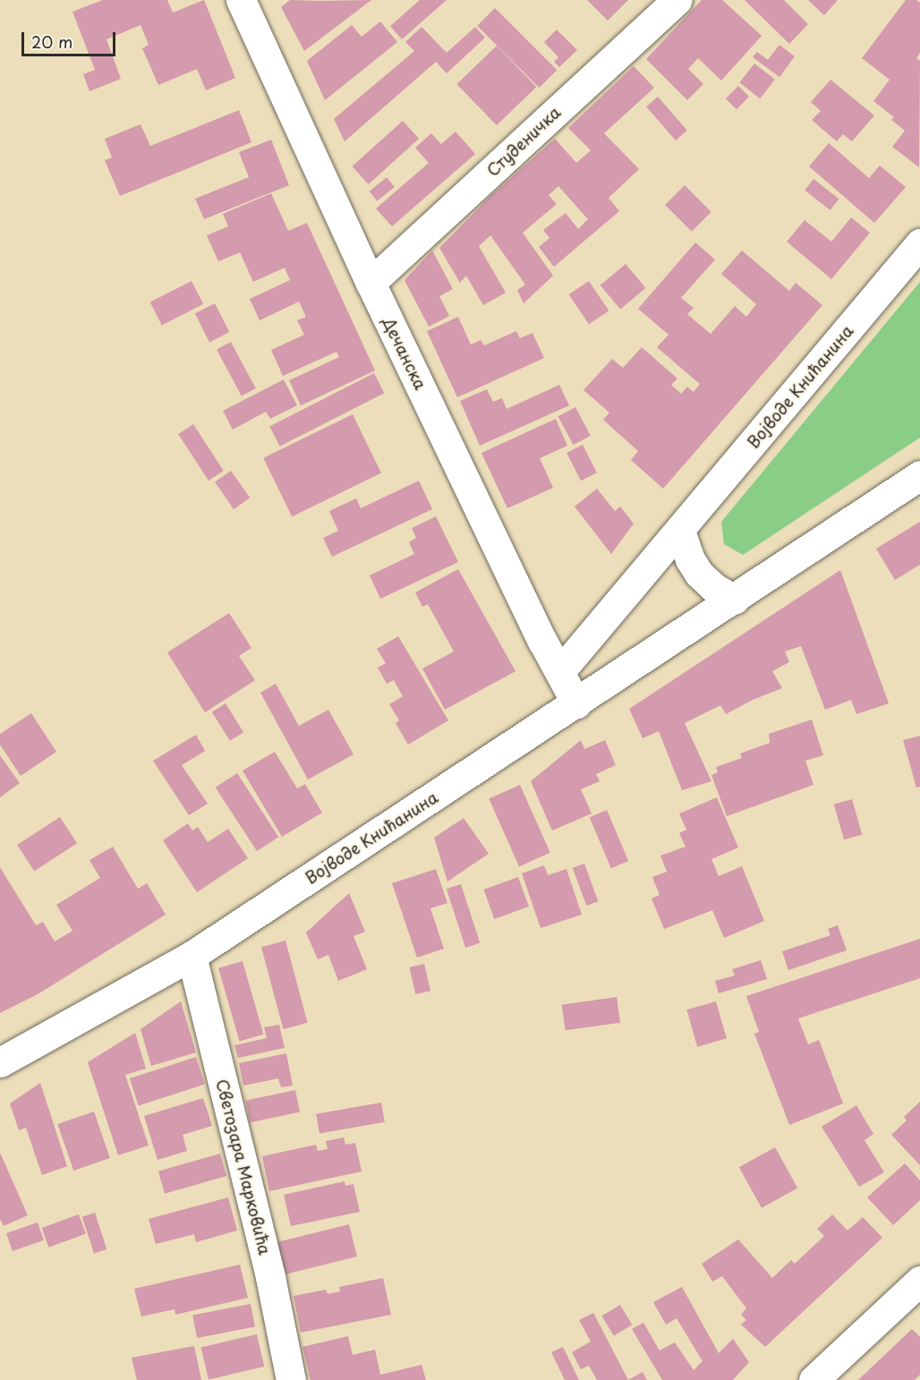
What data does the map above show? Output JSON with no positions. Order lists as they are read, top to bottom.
{
  "streets": {
    "street": [
      "Студеничка",
      "Дечанска",
      "Војводе Книћанина",
      "Светозара Марковића"
    ]
  },
  "crossings": [
    ["Студеничка", "Дечанска"],
    ["Дечанска", "Војводе Книћанина"],
    ["Војводе Книћанина", "Светозара Марковића"]
  ],
  "scale_bar": "20 m"
}
